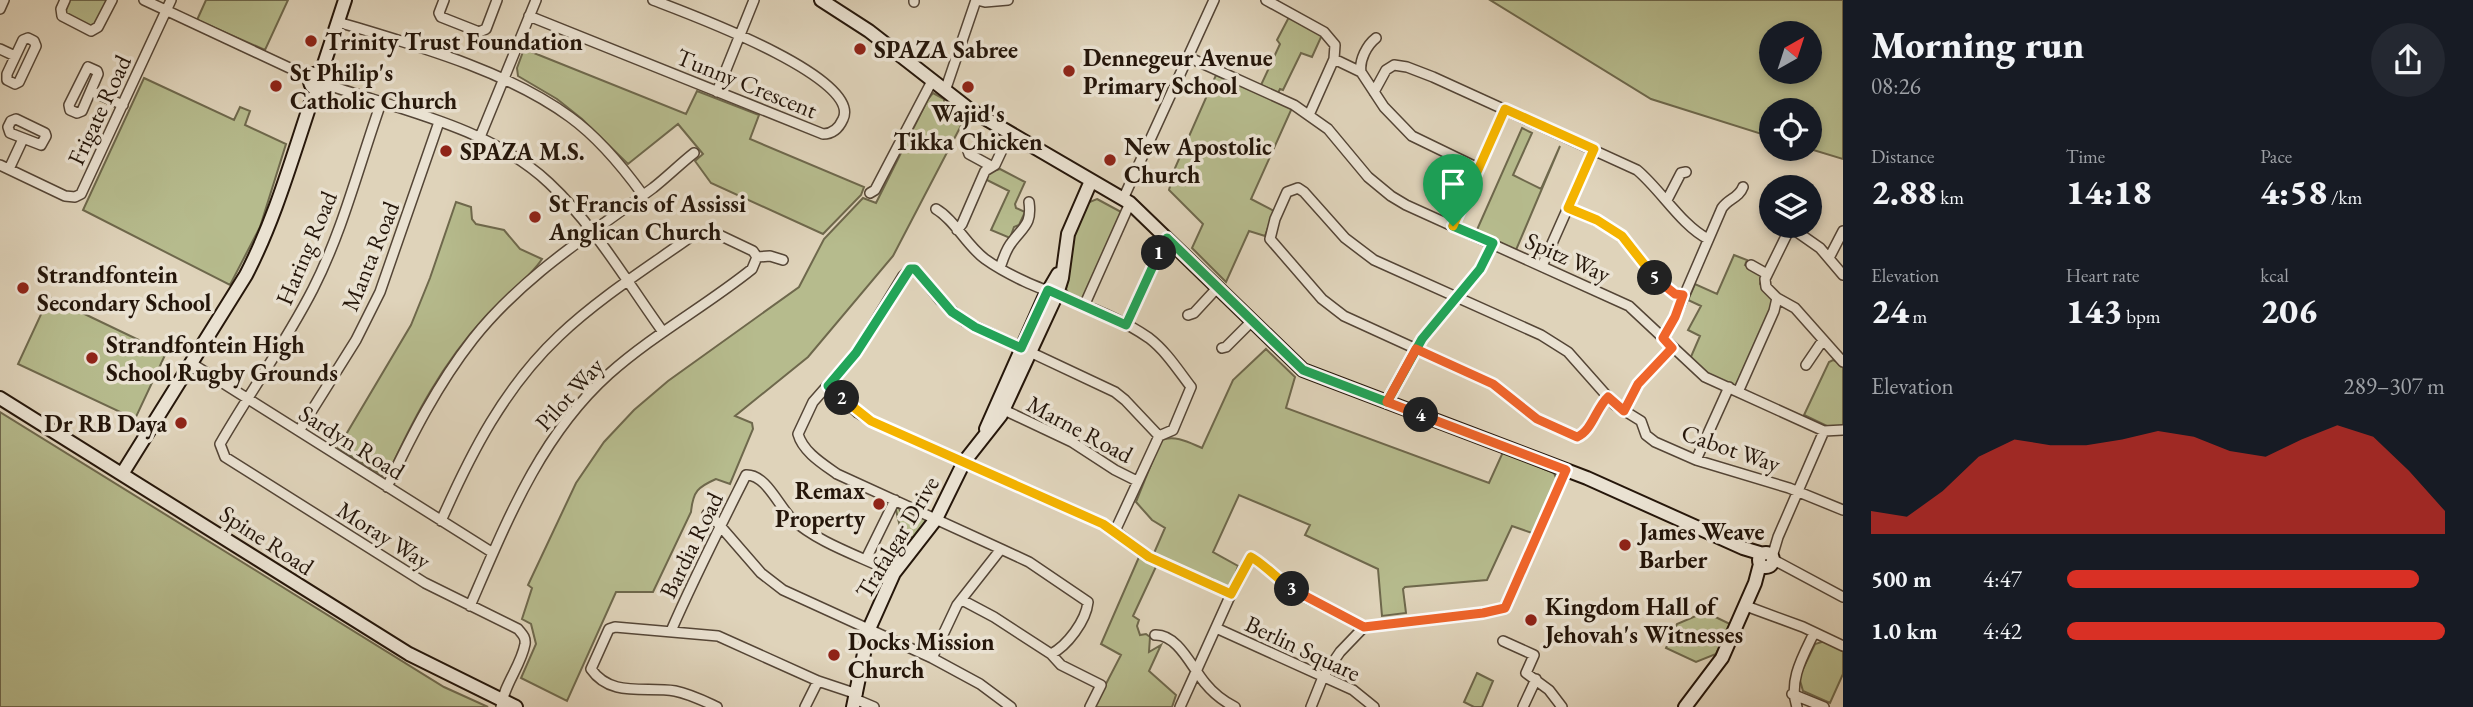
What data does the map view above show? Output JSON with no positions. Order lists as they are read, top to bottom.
{
  "streets": {
    "street": [
      "Tunny Crescent",
      "Frigate Road",
      "Haring Road",
      "Manta Road",
      "Spitz Way",
      "Pilot Way",
      "Marne Road",
      "Sardyn Road",
      "Cabot Way",
      "Moray Way",
      "Trafalgar Drive",
      "Spine Road",
      "Bardia Road",
      "Berlin Square"
    ]
  },
  "crossings": [
    ["Haring Road", "Sardyn Road"],
    ["Haring Road", "Moray Way"],
    ["Manta Road", "Sardyn Road"],
    ["Pilot Way", "Sardyn Road"],
    ["Pilot Way", "Moray Way"],
    ["Marne Road", "Trafalgar Drive"],
    ["Sardyn Road", "Moray Way"],
    ["Moray Way", "Spine Road"]
  ],
  "places": [
    "Trinity Trust Foundation",
    "SPAZA Sabree",
    "Dennegeur Avenue Primary School",
    "St Philip's Catholic Church",
    "Wajid's Tikka Chicken",
    "SPAZA M.S.",
    "New Apostolic Church",
    "St Francis of Assissi Anglican Church",
    "Strandfontein Secondary School",
    "Strandfontein High School Rugby Grounds",
    "Dr RB Daya",
    "Remax Property",
    "James Weave Barber",
    "Kingdom Hall of Jehovah's Witnesses",
    "Docks Mission Church"
  ],
  "north": "top right",
  "page": {
    "heading": ["Morning run", "08:26"],
    "stats": [
      ["Distance", "2.88 km"],
      ["Time", "14:18"],
      ["Pace", "4:58 /km"],
      ["Elevation", "24 m"],
      ["Heart rate", "143 bpm"],
      ["kcal", "206"]
    ],
    "pins": [
      "1",
      "5",
      "2",
      "4",
      "3"
    ],
    "chart": ["Elevation", "289–307 m"],
    "list": [
      {
        "name": "500 m",
        "note": "4:47"
      },
      {
        "name": "1.0 km",
        "note": "4:42"
      }
    ]
  }
}
